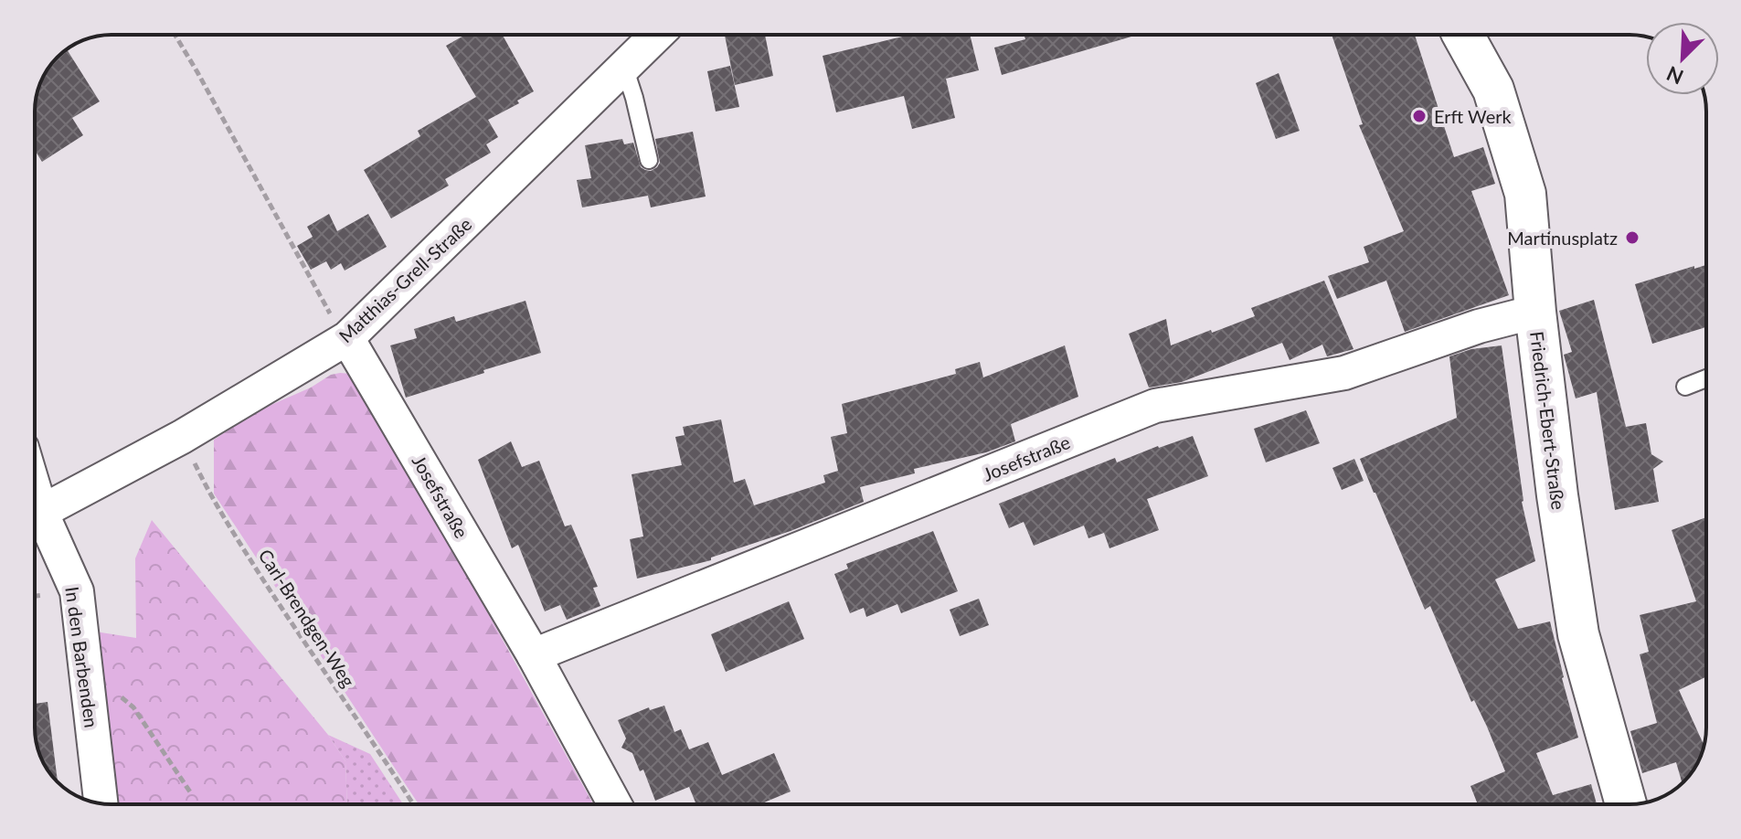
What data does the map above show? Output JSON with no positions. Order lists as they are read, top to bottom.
{
  "streets": {
    "main road": ["Friedrich-Ebert-Straße"],
    "street": ["Matthias-Grell-Straße", "Josefstraße", "In den Barbenden"],
    "path": ["Carl-Brendgen-Weg"]
  },
  "crossings": [
    ["Matthias-Grell-Straße", "Josefstraße"],
    ["Matthias-Grell-Straße", "Carl-Brendgen-Weg"],
    ["Friedrich-Ebert-Straße", "Josefstraße"]
  ],
  "places": ["Erft Werk", "Martinusplatz"],
  "north": "bottom left"
}
